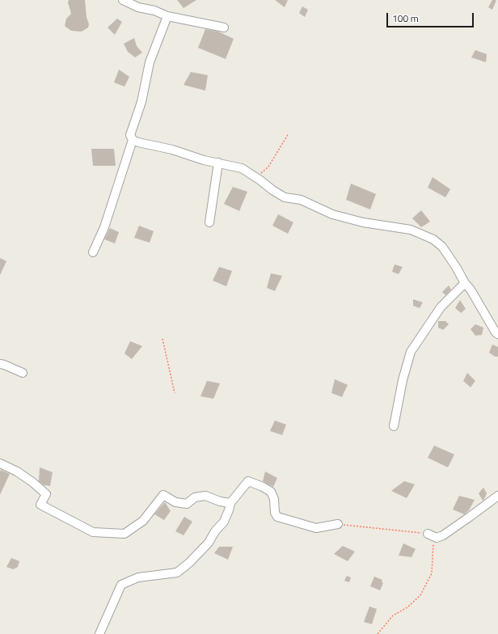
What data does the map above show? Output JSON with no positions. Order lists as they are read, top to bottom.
{
  "scale_bar": "100 m"
}
